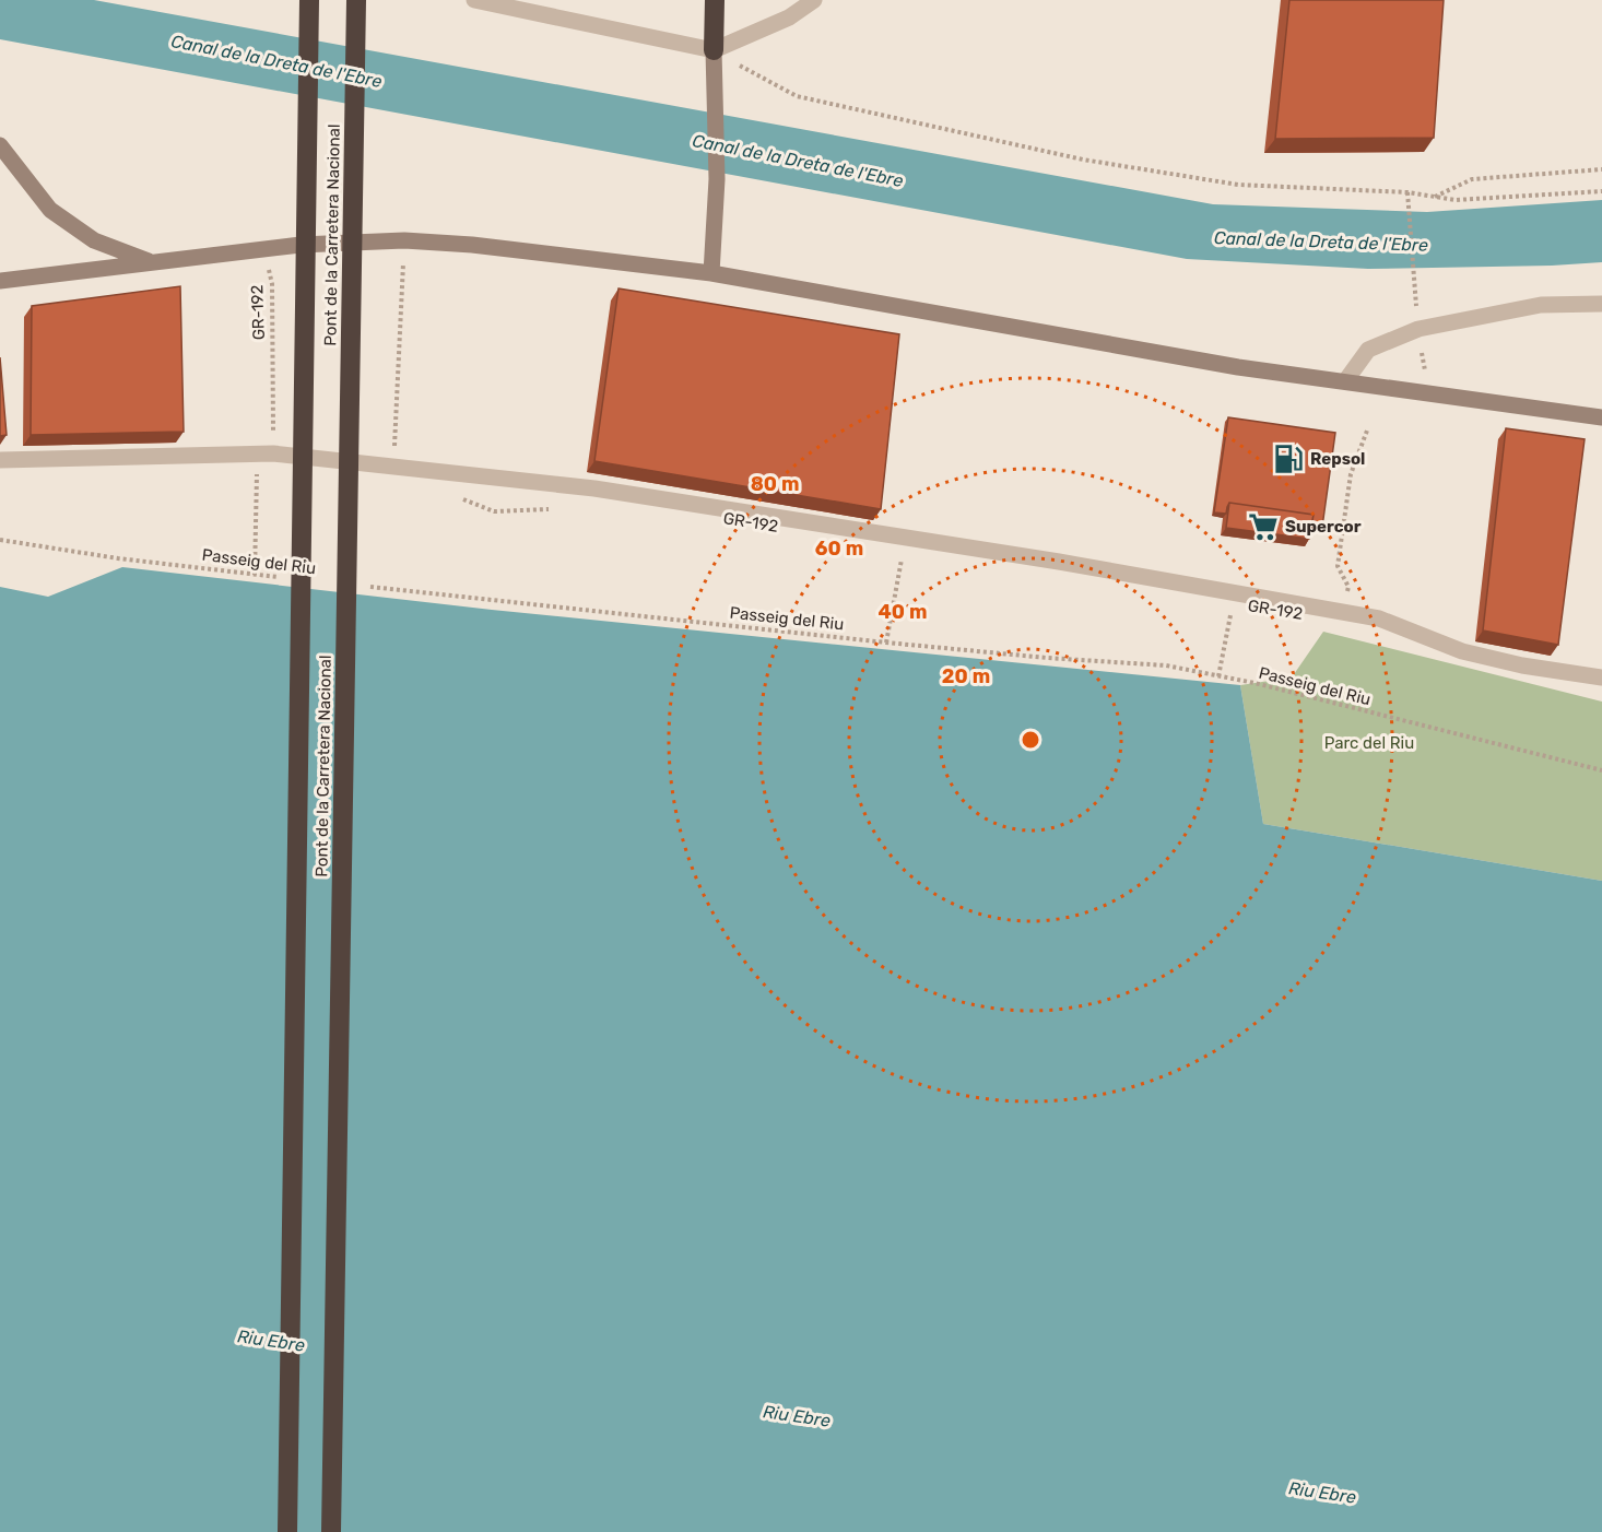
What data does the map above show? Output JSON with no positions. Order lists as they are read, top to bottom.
{
  "streets": {
    "highway": ["Pont de la Carretera Nacional"],
    "path": ["GR-192", "Passeig del Riu"]
  },
  "crossings": [
    ["GR-192", "Passeig del Riu"]
  ],
  "water": ["Canal de la Dreta de l'Ebre", "Riu Ebre"],
  "parks": ["Parc del Riu"],
  "places": {
    "fuel station": ["Repsol"],
    "supermarket": ["Supercor"]
  },
  "rings": [
    "80 m",
    "60 m",
    "40 m",
    "20 m"
  ]
}
